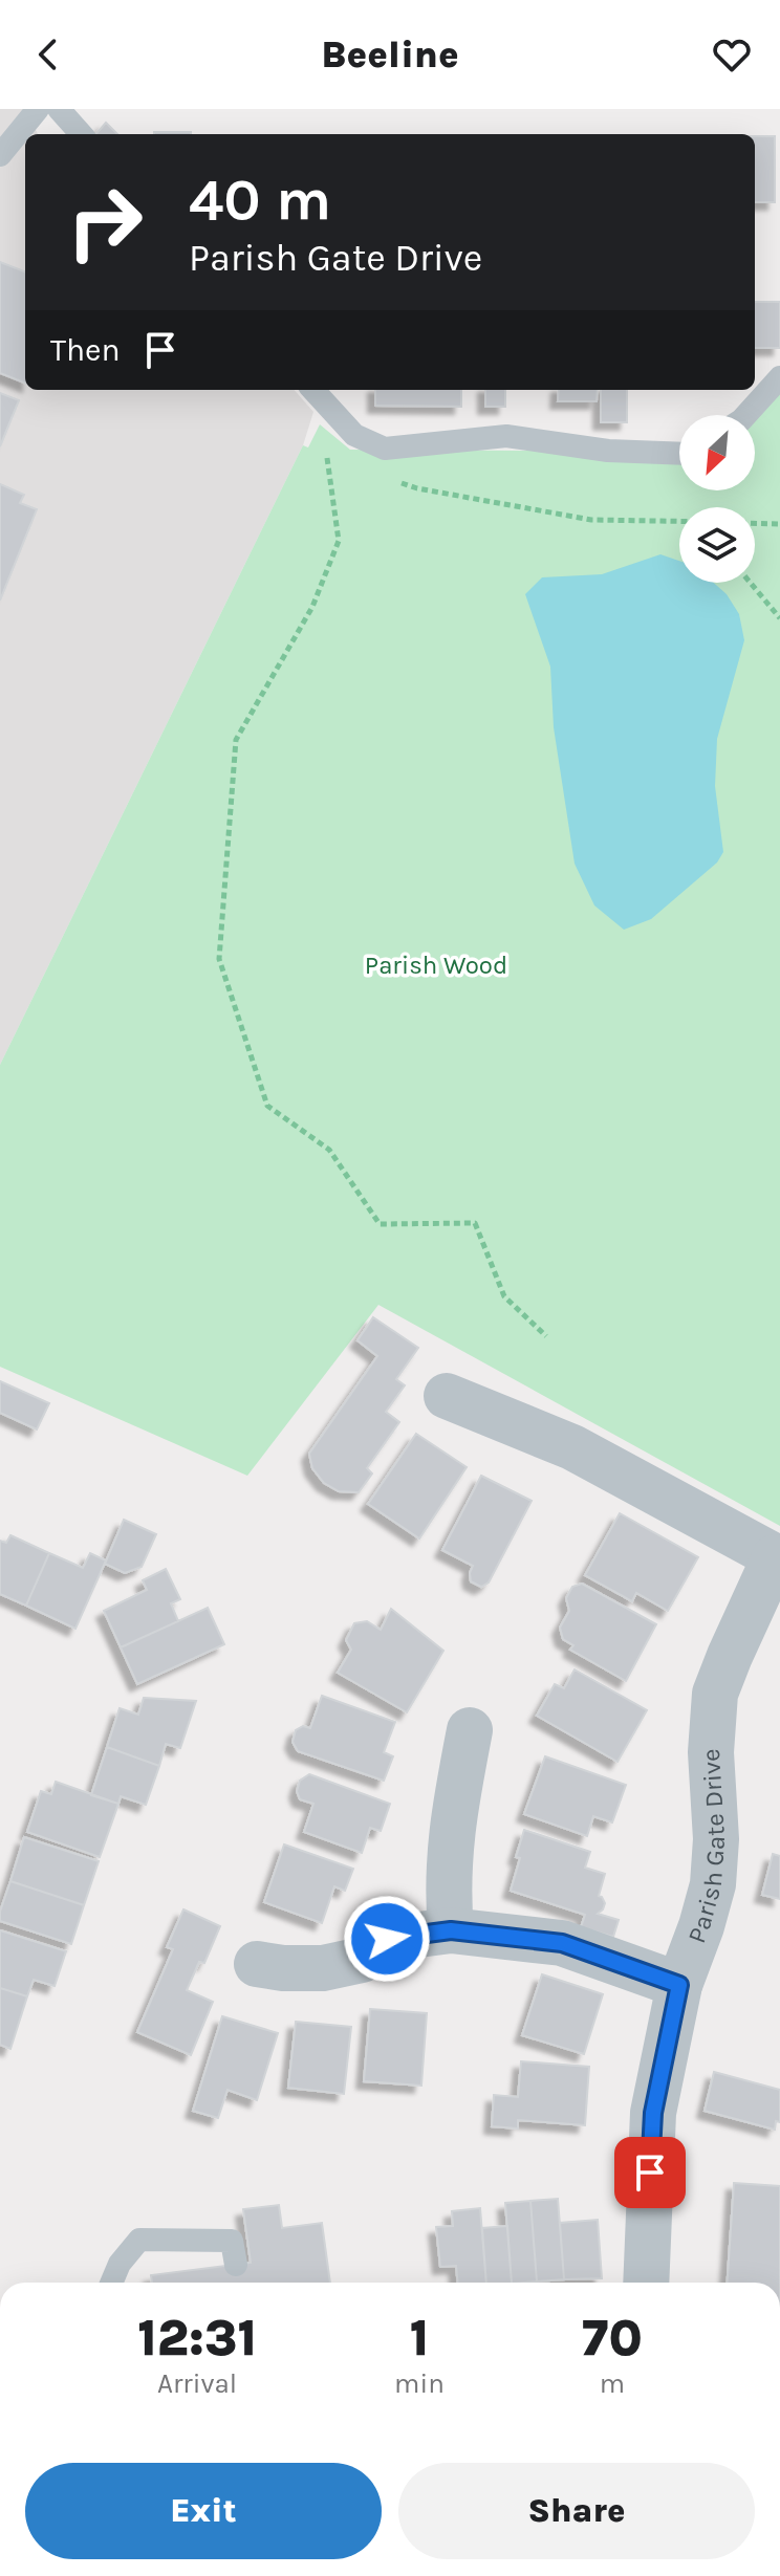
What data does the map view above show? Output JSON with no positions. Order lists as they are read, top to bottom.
{
  "streets": {
    "street": ["Parish Gate Drive"]
  },
  "parks": ["Parish Wood"],
  "north": "bottom left",
  "page": {
    "header": "Beeline",
    "turn": ["40 m", "Parish Gate Drive"],
    "then": "Then",
    "eta": [
      "12:31",
      "Arrival",
      "1",
      "min",
      "70",
      "m"
    ],
    "buttons": ["Exit", "Share"]
  }
}
